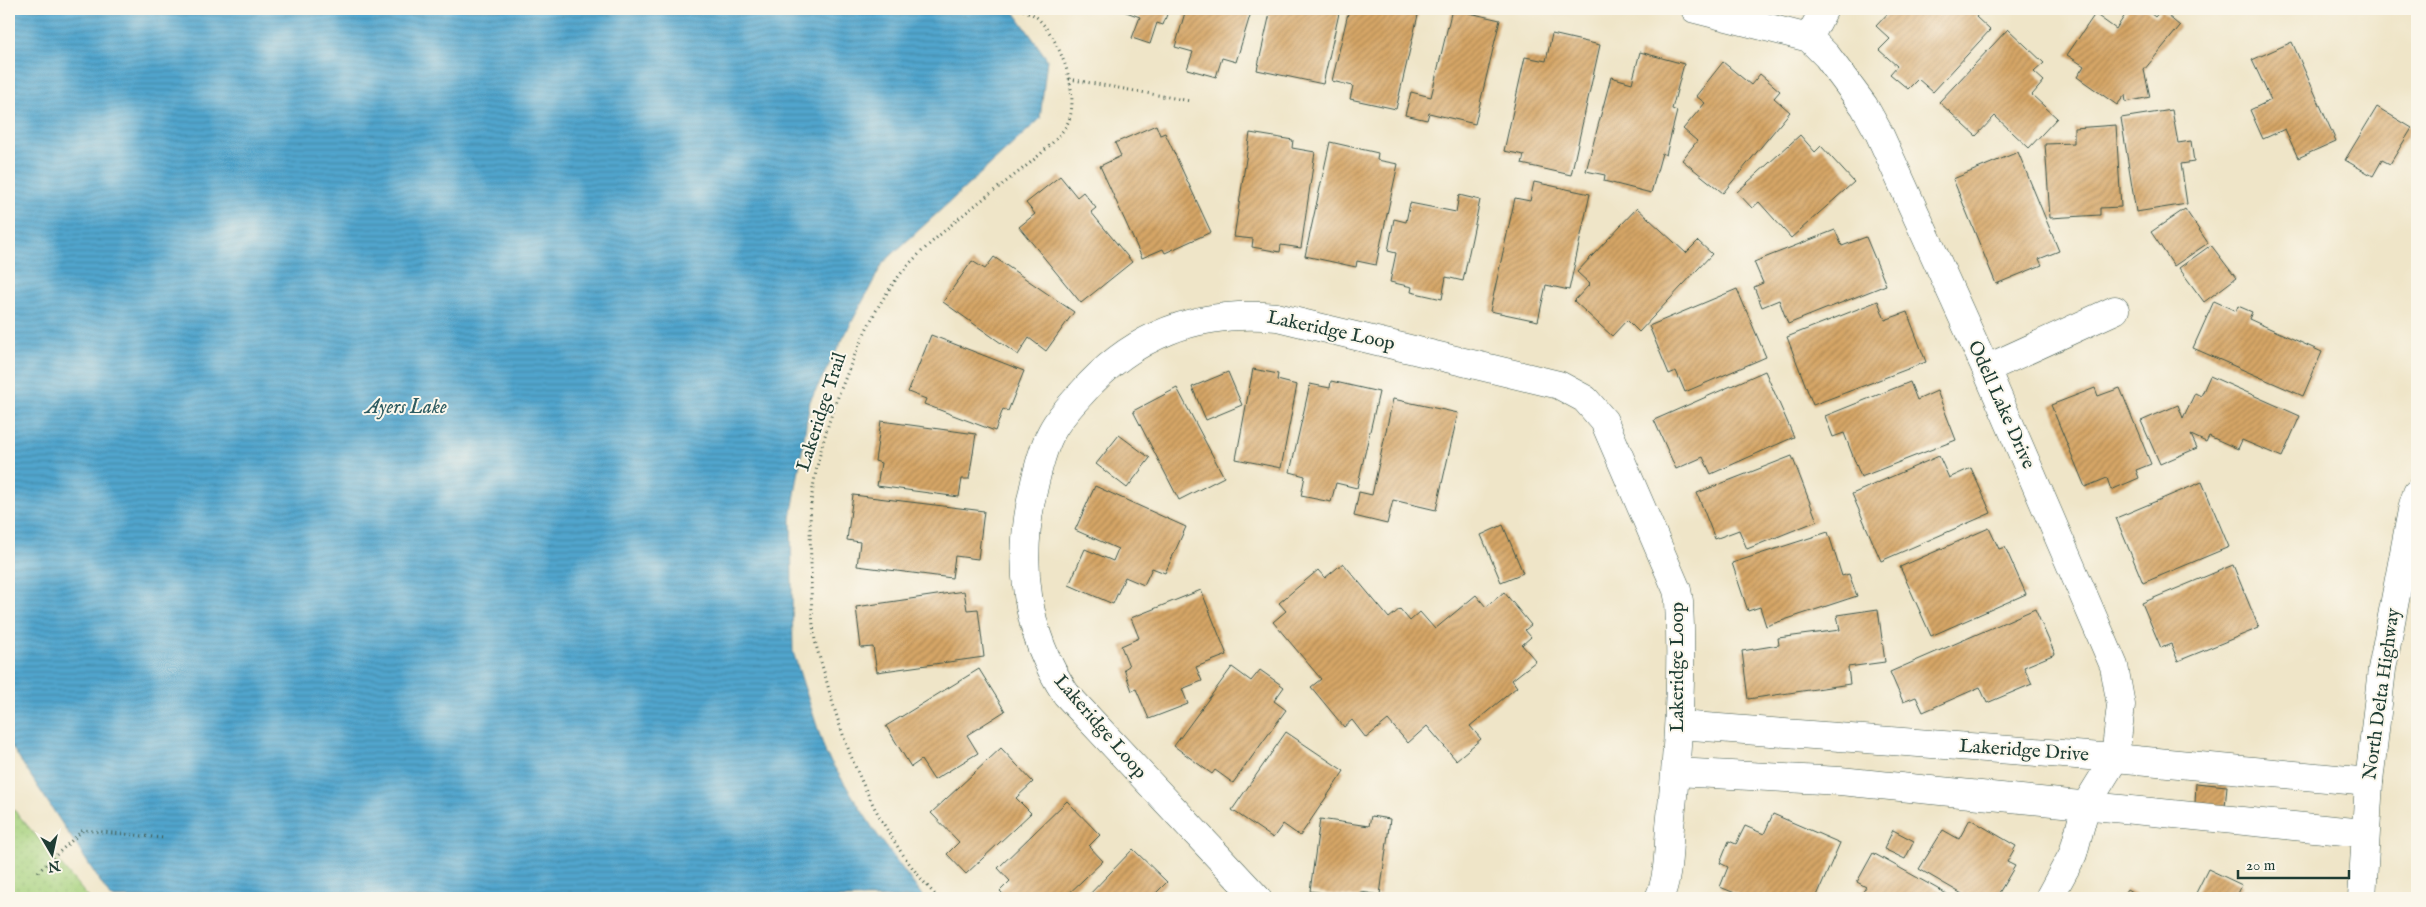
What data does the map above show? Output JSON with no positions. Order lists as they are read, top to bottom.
{
  "streets": {
    "street": [
      "Lakeridge Loop",
      "Odell Lake Drive",
      "North Delta Highway",
      "Lakeridge Drive"
    ],
    "path": ["Lakeridge Trail"]
  },
  "crossings": [
    ["Lakeridge Loop", "Lakeridge Drive"],
    ["Odell Lake Drive", "Lakeridge Drive"],
    ["North Delta Highway", "Lakeridge Drive"]
  ],
  "water": ["Ayers Lake"],
  "scale_bar": "20 m",
  "north": "bottom"
}
